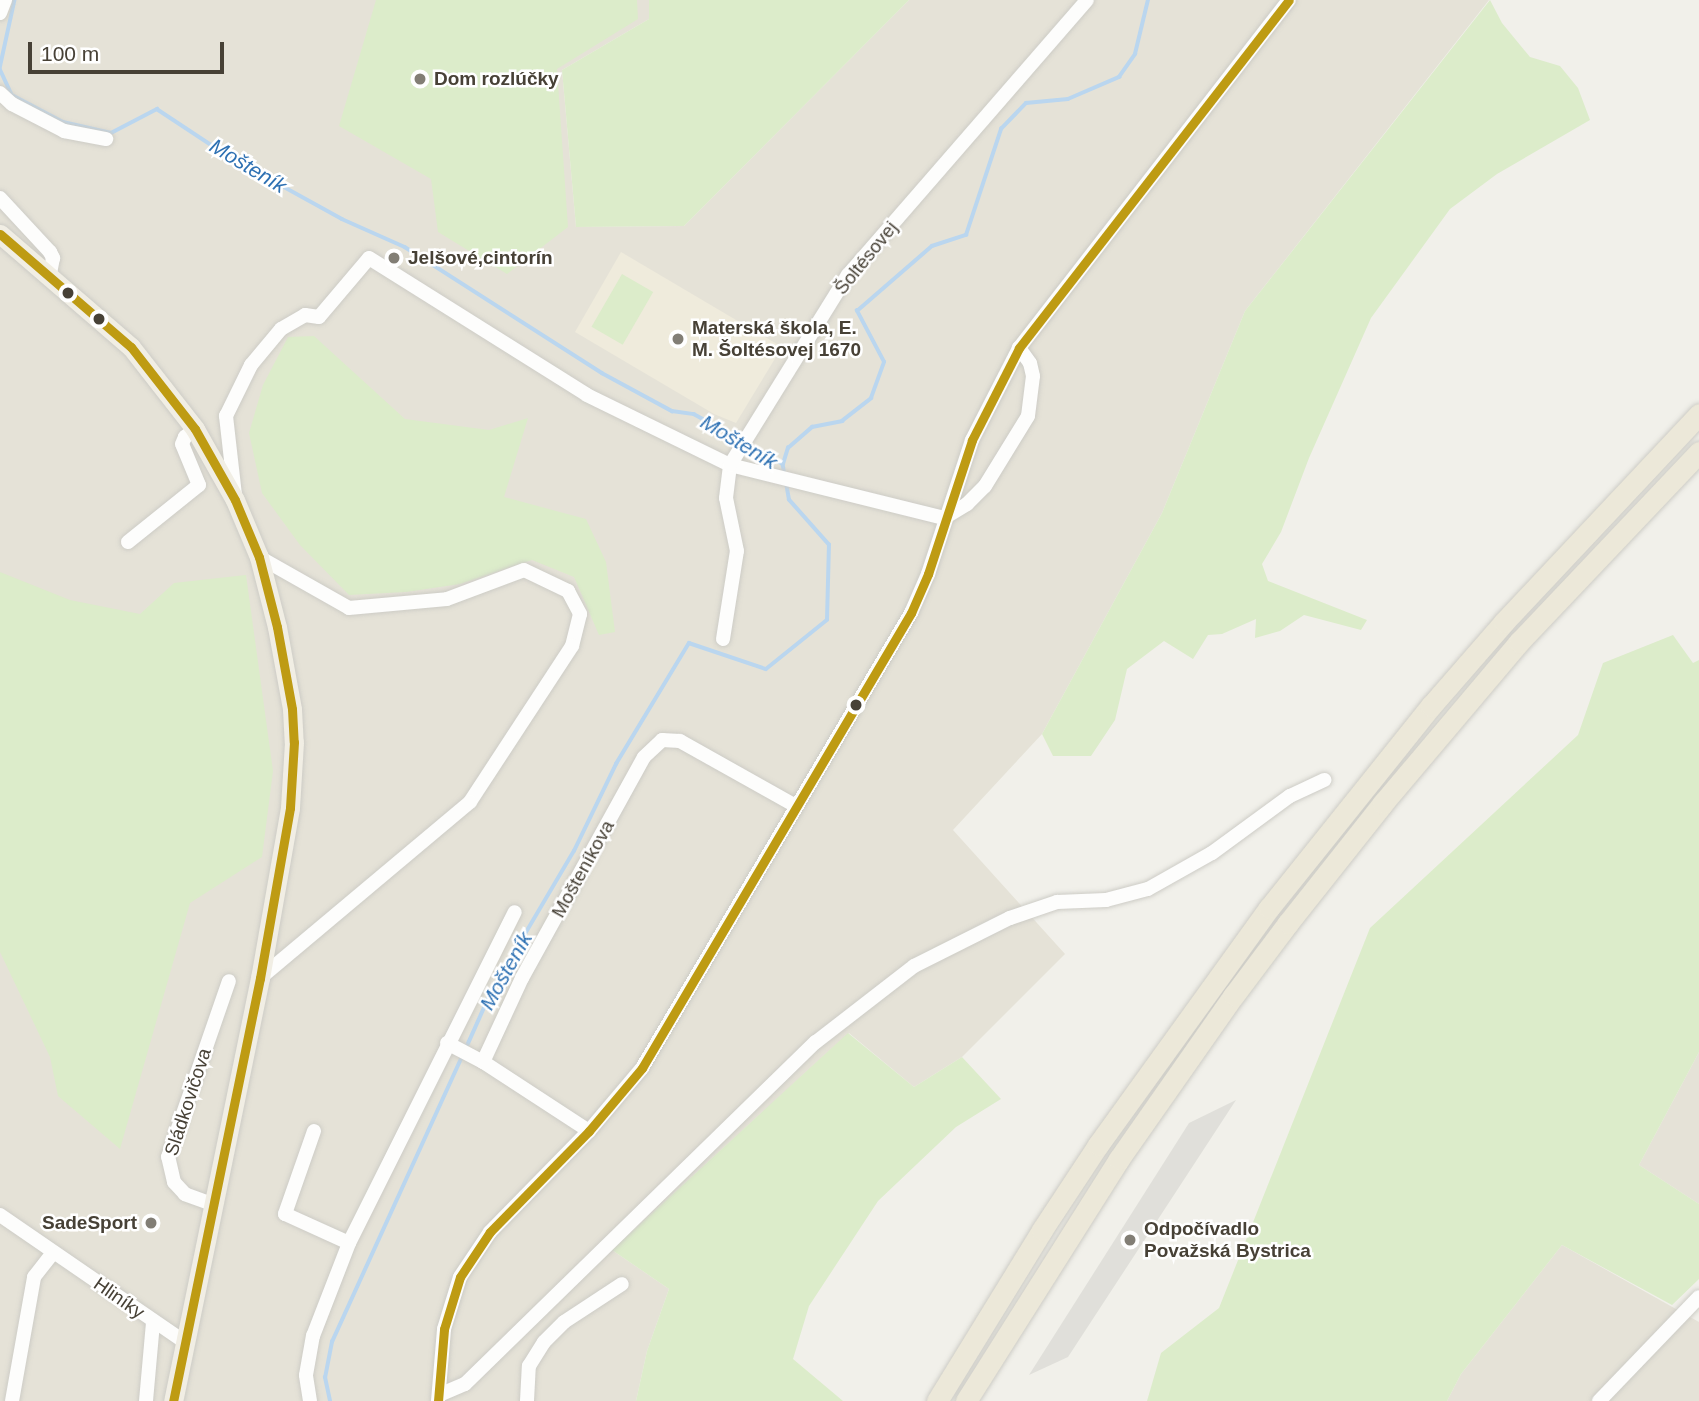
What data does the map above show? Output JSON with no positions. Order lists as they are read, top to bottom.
{
  "streets": {
    "main road": ["Sládkovičova"],
    "street": ["Šoltésovej", "Mošteníkova", "Hliníky"]
  },
  "crossings": [
    ["Sládkovičova", "Hliníky"]
  ],
  "water": ["Mošteník"],
  "places": [
    "Dom rozlúčky",
    "Jelšové,cintorín",
    "Materská škola, E. M. Šoltésovej 1670",
    "SadeSport",
    "Odpočívadlo Považská Bystrica"
  ],
  "scale_bar": "100 m"
}
